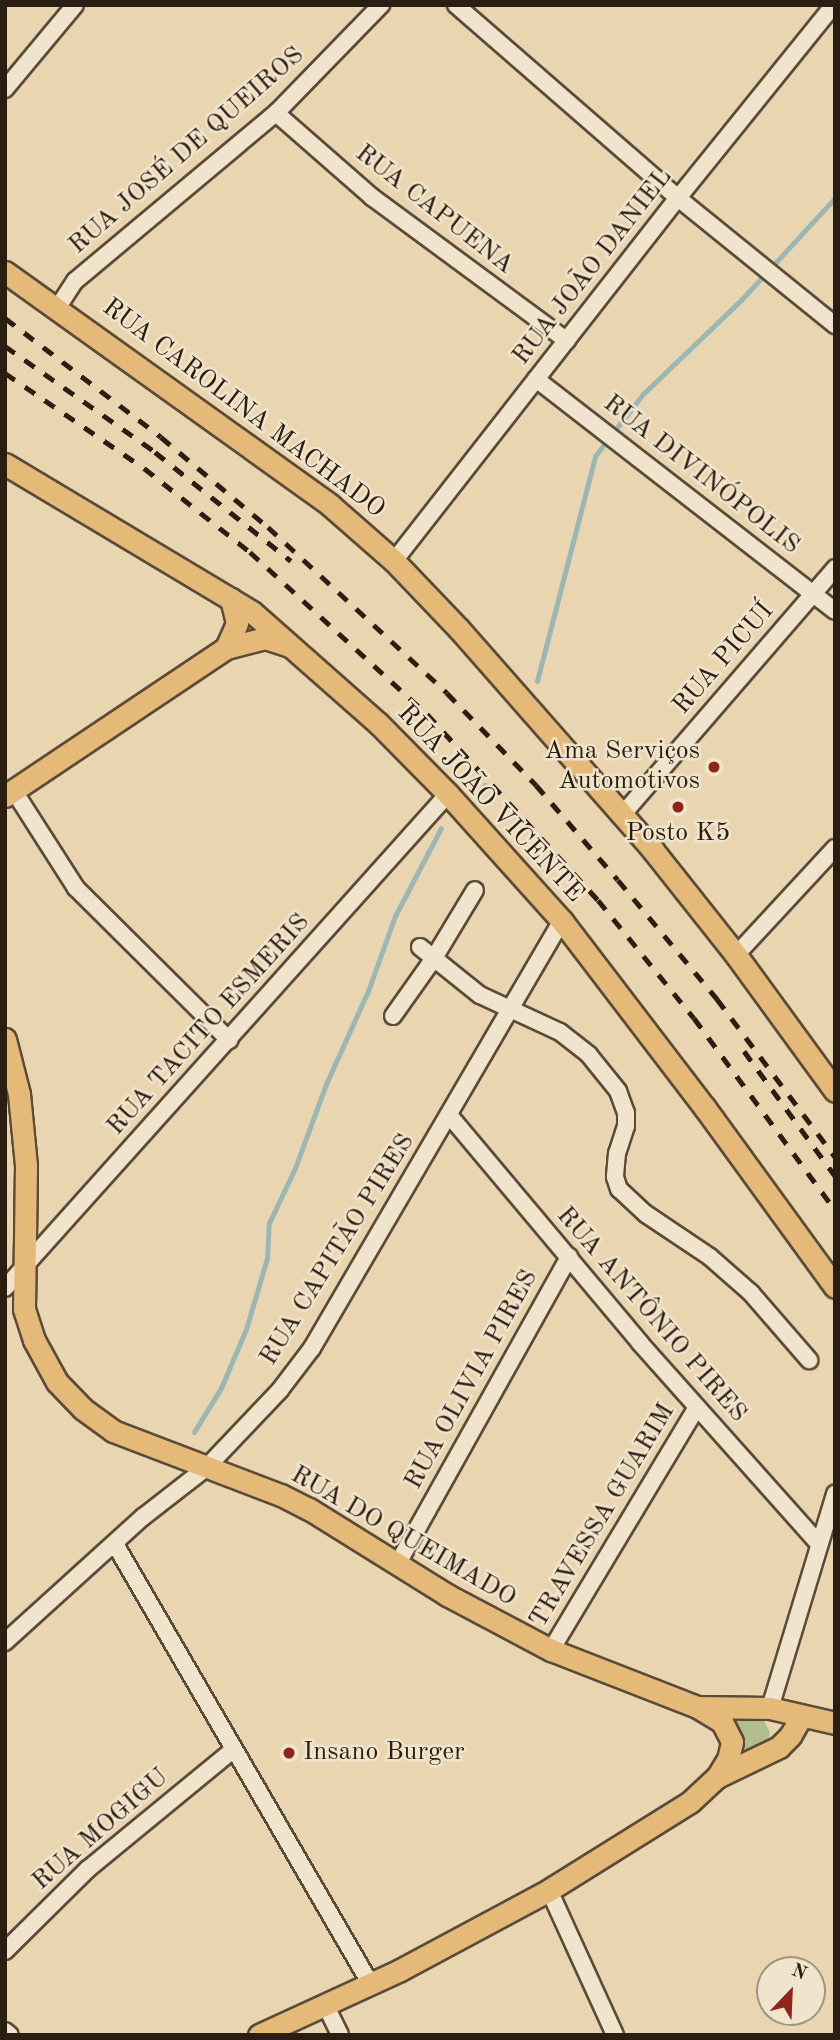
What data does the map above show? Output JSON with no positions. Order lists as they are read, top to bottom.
{
  "streets": {
    "main road": ["RUA CAROLINA MACHADO", "RUA JOÃO VICENTE", "RUA DO QUEIMADO"],
    "street": [
      "RUA JOSÉ DE QUEIROS",
      "RUA CAPUENA",
      "RUA JOÃO DANIEL",
      "RUA DIVINÓPOLIS",
      "RUA PICUÍ",
      "RUA TACITO ESMERIS",
      "RUA CAPITÃO PIRES",
      "RUA ANTÔNIO PIRES",
      "RUA OLIVIA PIRES",
      "TRAVESSA GUARIM",
      "RUA MOGIGU"
    ]
  },
  "crossings": [
    ["RUA JOSÉ DE QUEIROS", "RUA CAPUENA"],
    ["RUA JOSÉ DE QUEIROS", "RUA CAROLINA MACHADO"],
    ["RUA CAPUENA", "RUA JOÃO DANIEL"],
    ["RUA JOÃO DANIEL", "RUA CAROLINA MACHADO"],
    ["RUA JOÃO DANIEL", "RUA DIVINÓPOLIS"],
    ["RUA CAROLINA MACHADO", "RUA PICUÍ"],
    ["RUA DIVINÓPOLIS", "RUA PICUÍ"],
    ["RUA JOÃO VICENTE", "RUA TACITO ESMERIS"],
    ["RUA JOÃO VICENTE", "RUA CAPITÃO PIRES"],
    ["RUA TACITO ESMERIS", "RUA DO QUEIMADO"],
    ["RUA CAPITÃO PIRES", "RUA ANTÔNIO PIRES"],
    ["RUA CAPITÃO PIRES", "RUA DO QUEIMADO"],
    ["RUA ANTÔNIO PIRES", "RUA OLIVIA PIRES"],
    ["RUA ANTÔNIO PIRES", "TRAVESSA GUARIM"],
    ["RUA OLIVIA PIRES", "RUA DO QUEIMADO"],
    ["TRAVESSA GUARIM", "RUA DO QUEIMADO"]
  ],
  "places": ["Ama Serviços Automotivos", "Posto K5", "Insano Burger"],
  "north": "top right"
}
